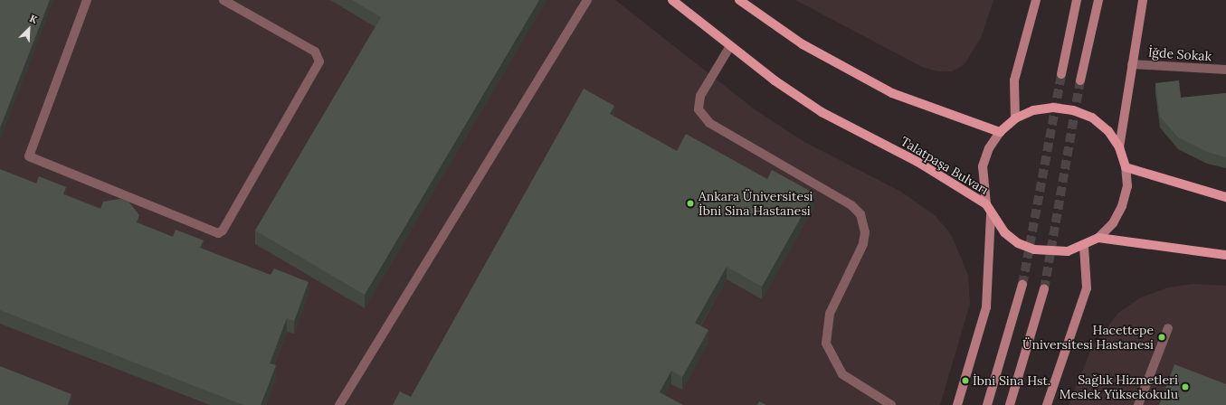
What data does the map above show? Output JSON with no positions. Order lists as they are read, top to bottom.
{
  "streets": {
    "main road": ["Talatpaşa Bulvarı"],
    "street": ["İğde Sokak"]
  },
  "places": [
    "Ankara Üniversitesi İbni Sina Hastanesi",
    "Hacettepe Üniversitesi Hastanesi",
    "İbni Sina Hst.",
    "Sağlık Hizmetleri Meslek Yüksekokulu"
  ],
  "north": "top right"
}
